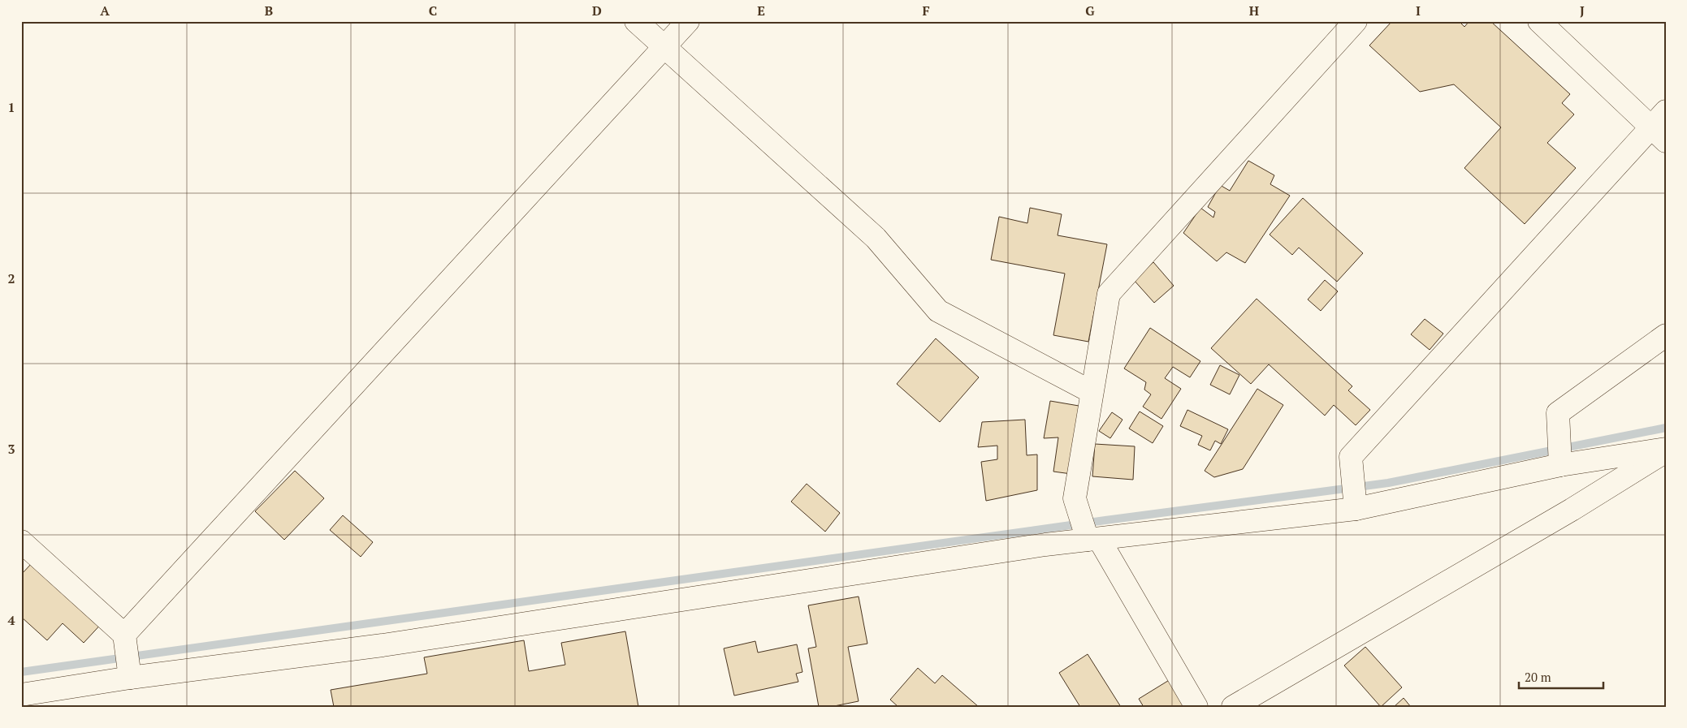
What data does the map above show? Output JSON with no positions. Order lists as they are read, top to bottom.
{
  "scale_bar": "20 m",
  "grid": {
    "columns": [
      "A",
      "B",
      "C",
      "D",
      "E",
      "F",
      "G",
      "H",
      "I",
      "J"
    ],
    "rows": [
      "1",
      "2",
      "3",
      "4"
    ]
  }
}
